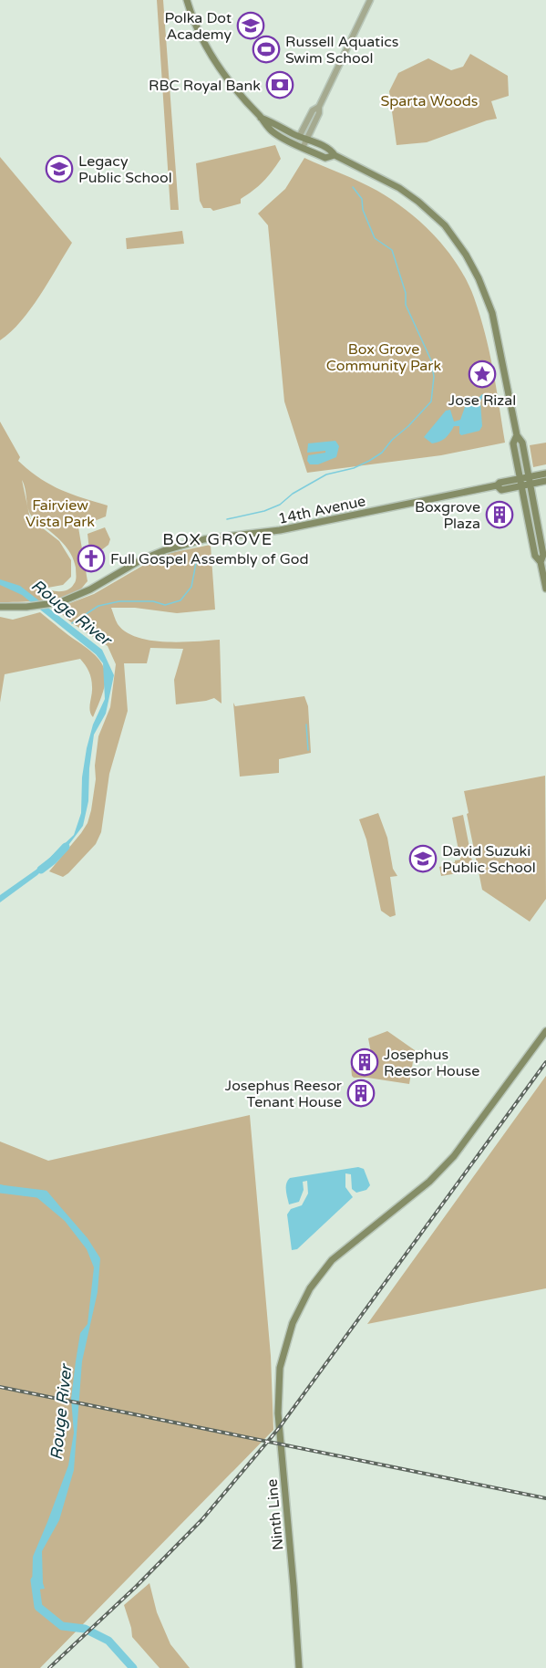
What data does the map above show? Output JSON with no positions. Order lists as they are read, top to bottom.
{
  "streets": {
    "main road": ["14th Avenue", "Ninth Line"]
  },
  "districts": ["BOX GROVE"],
  "water": ["Rouge River"],
  "parks": ["Sparta Woods", "Box Grove Community Park", "Fairview Vista Park"],
  "places": {
    "school or university": ["Polka Dot Academy", "Legacy Public School", "David Suzuki Public School"],
    "sports": ["Russell Aquatics Swim School"],
    "bank": ["RBC Royal Bank"],
    "place": ["Jose Rizal"],
    "building": ["Boxgrove Plaza", "Josephus Reesor House", "Josephus Reesor Tenant House"],
    "church": ["Full Gospel Assembly of God"]
  }
}
